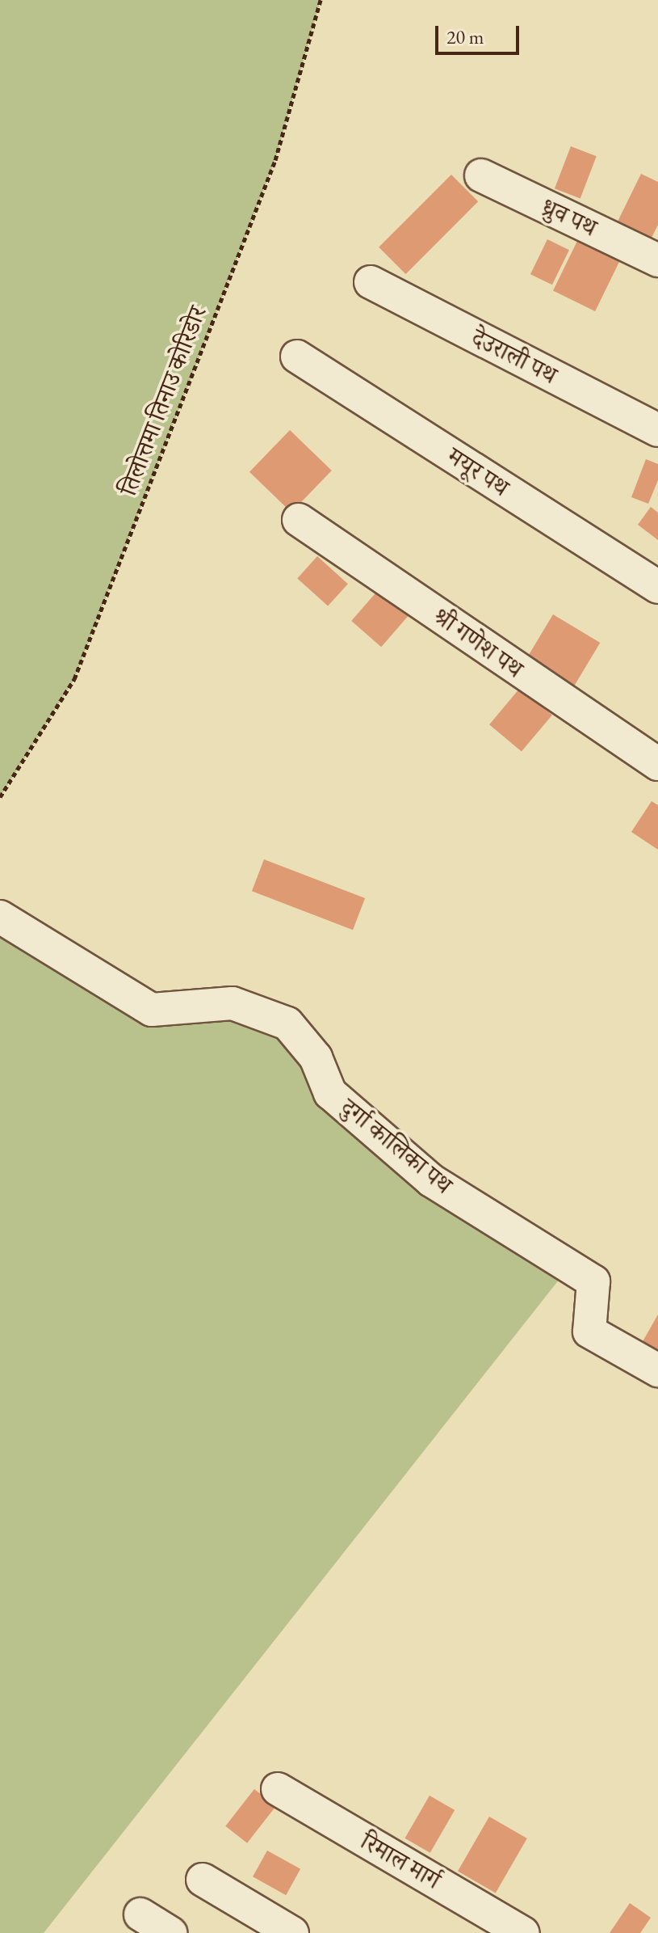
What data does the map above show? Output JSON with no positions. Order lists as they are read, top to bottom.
{
  "streets": {
    "street": [
      "ध्रुव पथ",
      "देउराली पथ",
      "मयूर पथ",
      "श्री गणेश पथ",
      "दुर्गा कालिका पथ",
      "रिमाल मार्ग"
    ],
    "path": ["तिलोत्तमा तिनाउ कोरिडोर"]
  },
  "scale_bar": "20 m"
}
